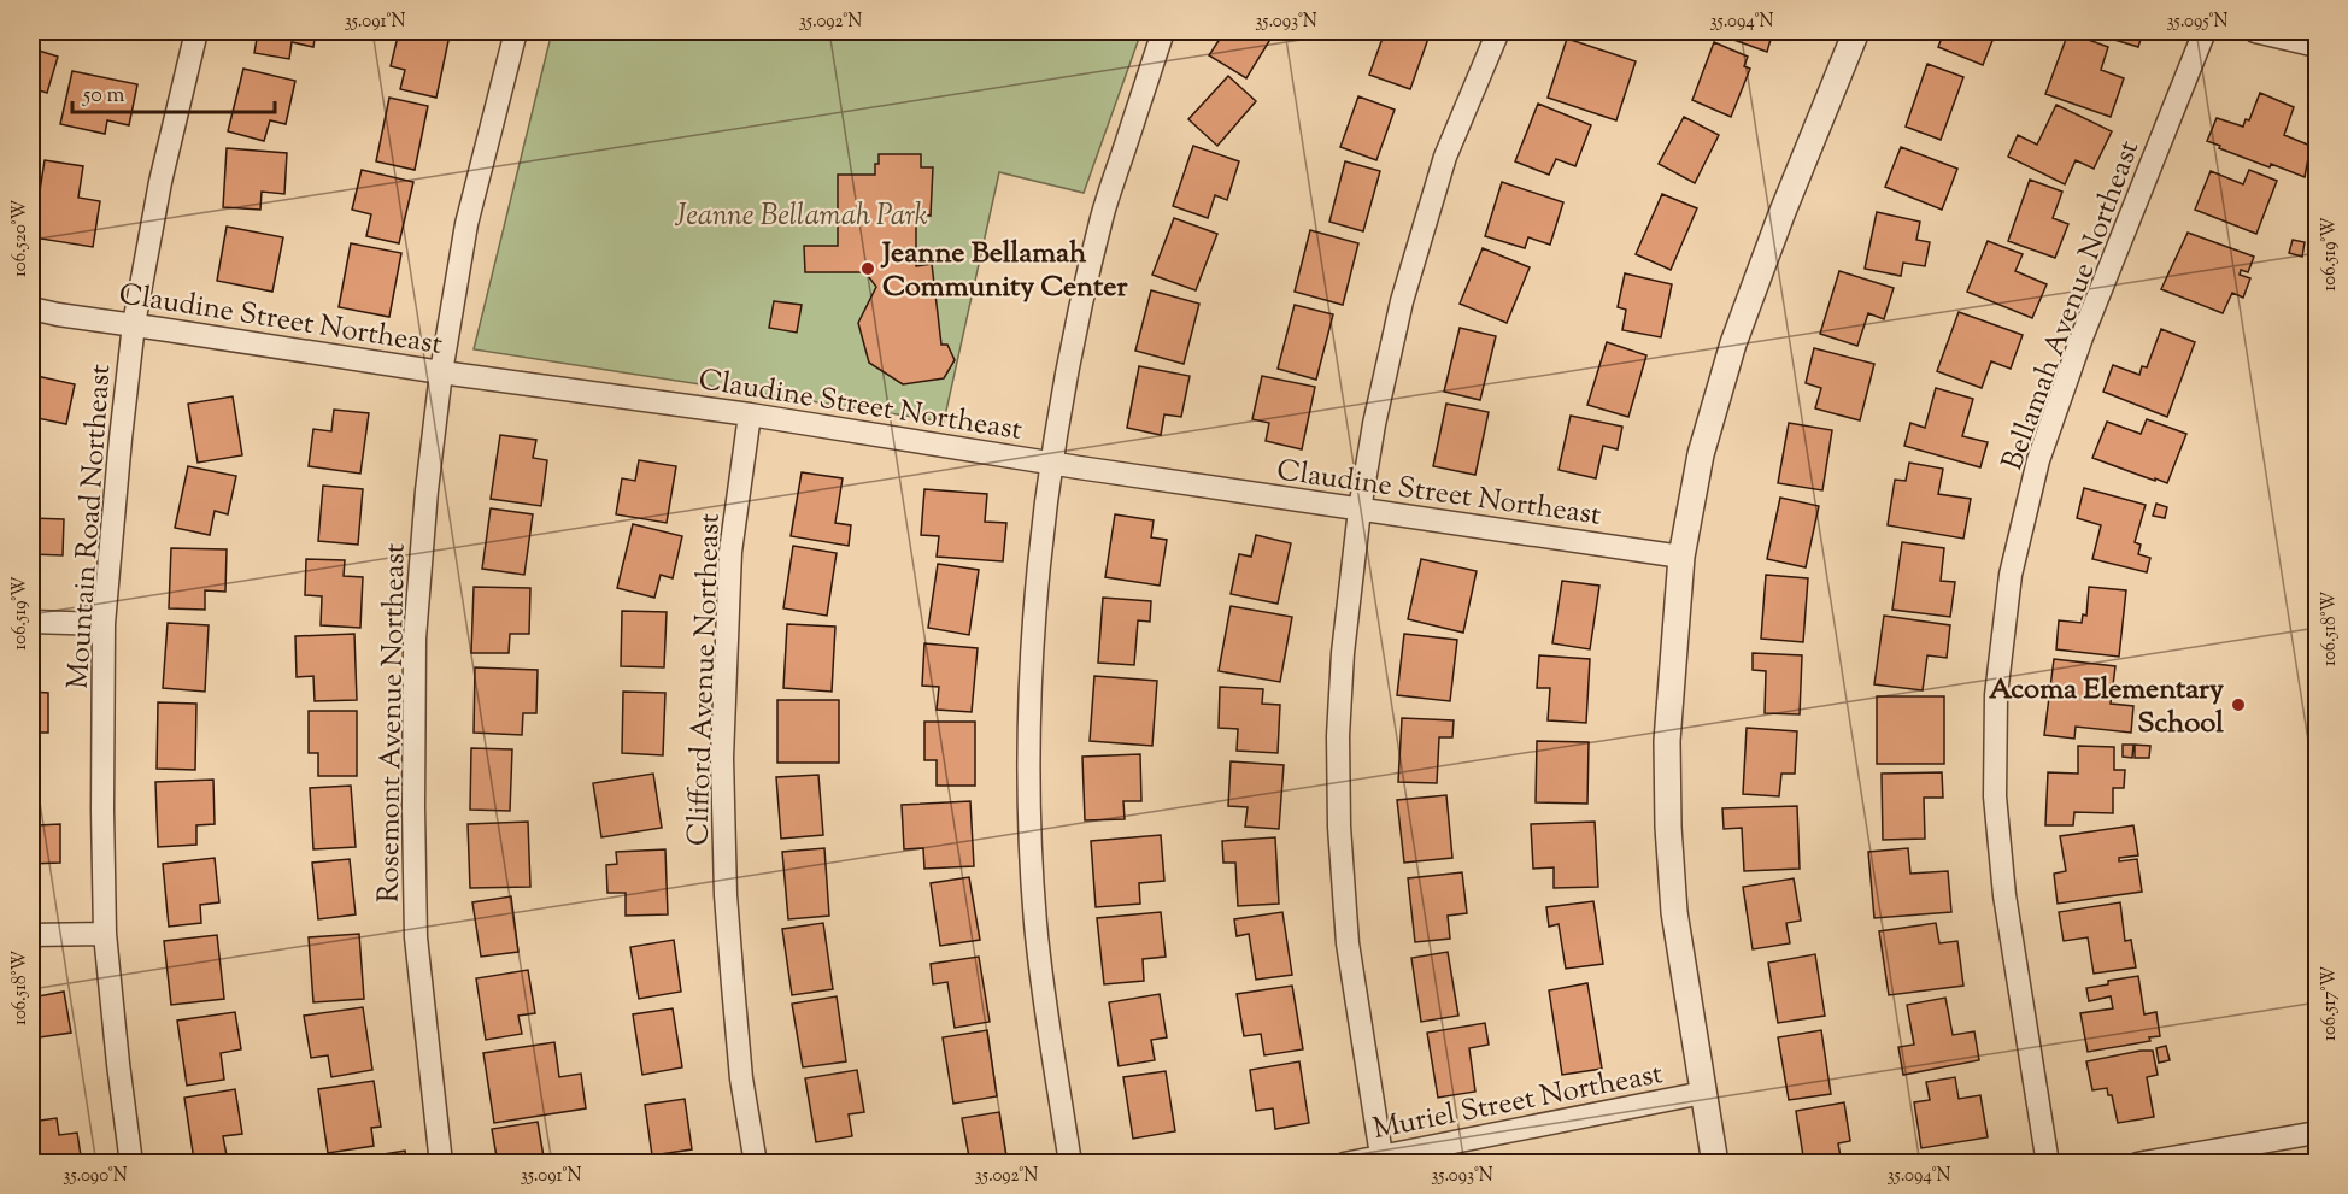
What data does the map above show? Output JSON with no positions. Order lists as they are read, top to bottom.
{
  "streets": {
    "street": [
      "Bellamah Avenue Northeast",
      "Claudine Street Northeast",
      "Mountain Road Northeast",
      "Clifford Avenue Northeast",
      "Rosemont Avenue Northeast",
      "Muriel Street Northeast"
    ]
  },
  "crossings": [
    ["Claudine Street Northeast", "Mountain Road Northeast"],
    ["Claudine Street Northeast", "Clifford Avenue Northeast"],
    ["Claudine Street Northeast", "Rosemont Avenue Northeast"]
  ],
  "parks": ["Jeanne Bellamah Park"],
  "places": ["Jeanne Bellamah Community Center", "Acoma Elementary School"],
  "scale_bar": "50 m",
  "coordinates": [
    "35.091°N",
    "35.092°N",
    "35.093°N",
    "35.094°N",
    "35.095°N",
    "106.520°W",
    "106.519°W",
    "106.518°W",
    "106.517°W",
    "35.090°N"
  ]
}
